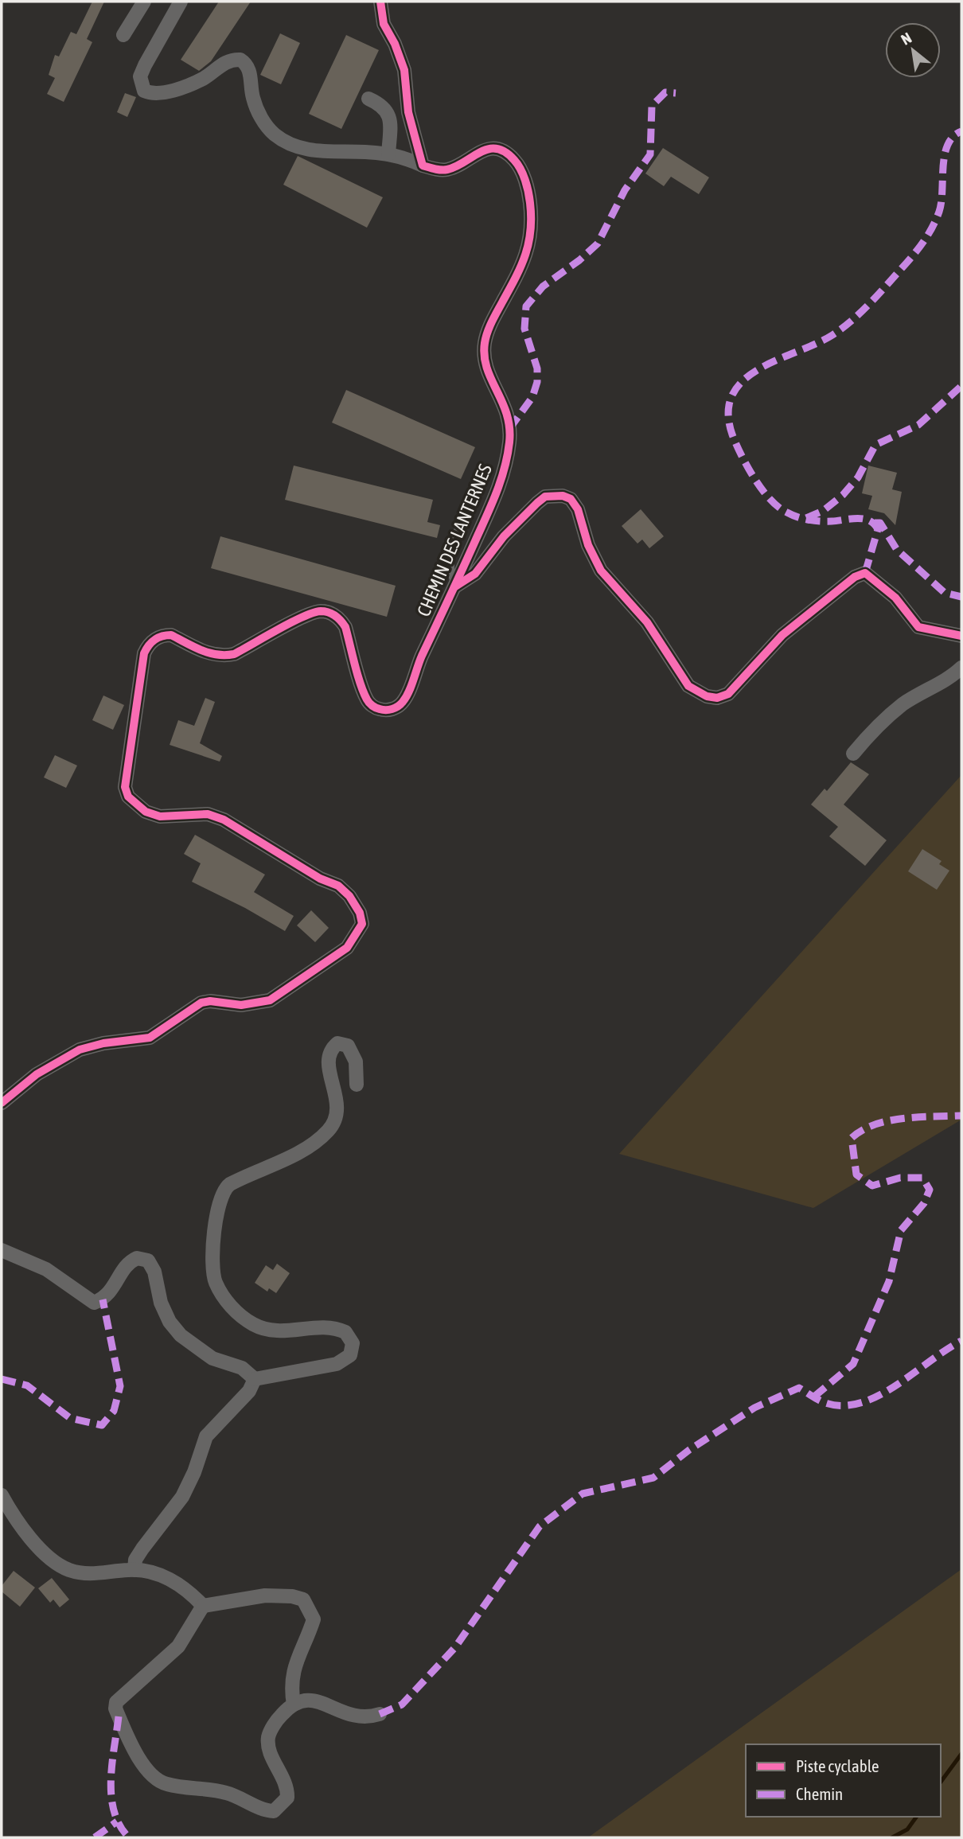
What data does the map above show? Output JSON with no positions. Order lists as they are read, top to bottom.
{
  "streets": {
    "street": ["CHEMIN DES LANTERNES"]
  },
  "legend": ["Piste cyclable", "Chemin"],
  "north": "top left"
}
